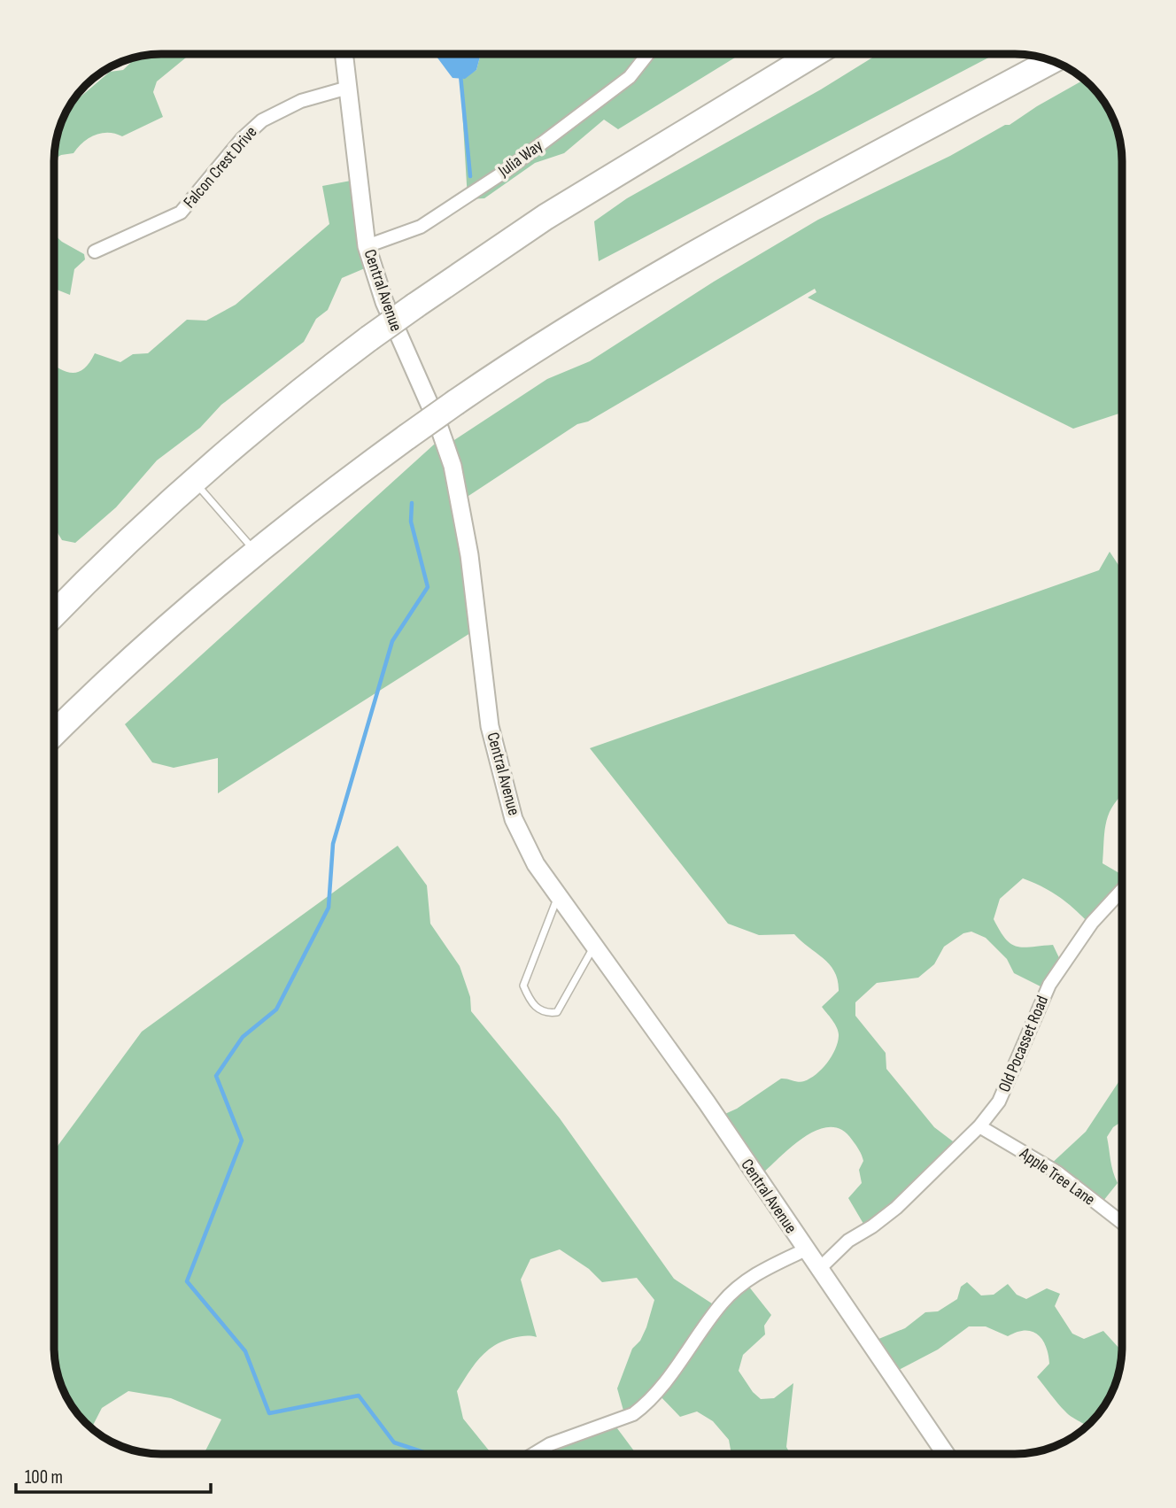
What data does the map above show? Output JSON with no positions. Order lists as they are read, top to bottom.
{
  "streets": {
    "street": [
      "Julia Way",
      "Falcon Crest Drive",
      "Central Avenue",
      "Old Pocasset Road",
      "Apple Tree Lane"
    ]
  },
  "crossings": [
    ["Julia Way", "Central Avenue"],
    ["Falcon Crest Drive", "Central Avenue"],
    ["Central Avenue", "Old Pocasset Road"],
    ["Old Pocasset Road", "Apple Tree Lane"]
  ],
  "scale_bar": "100 m"
}
